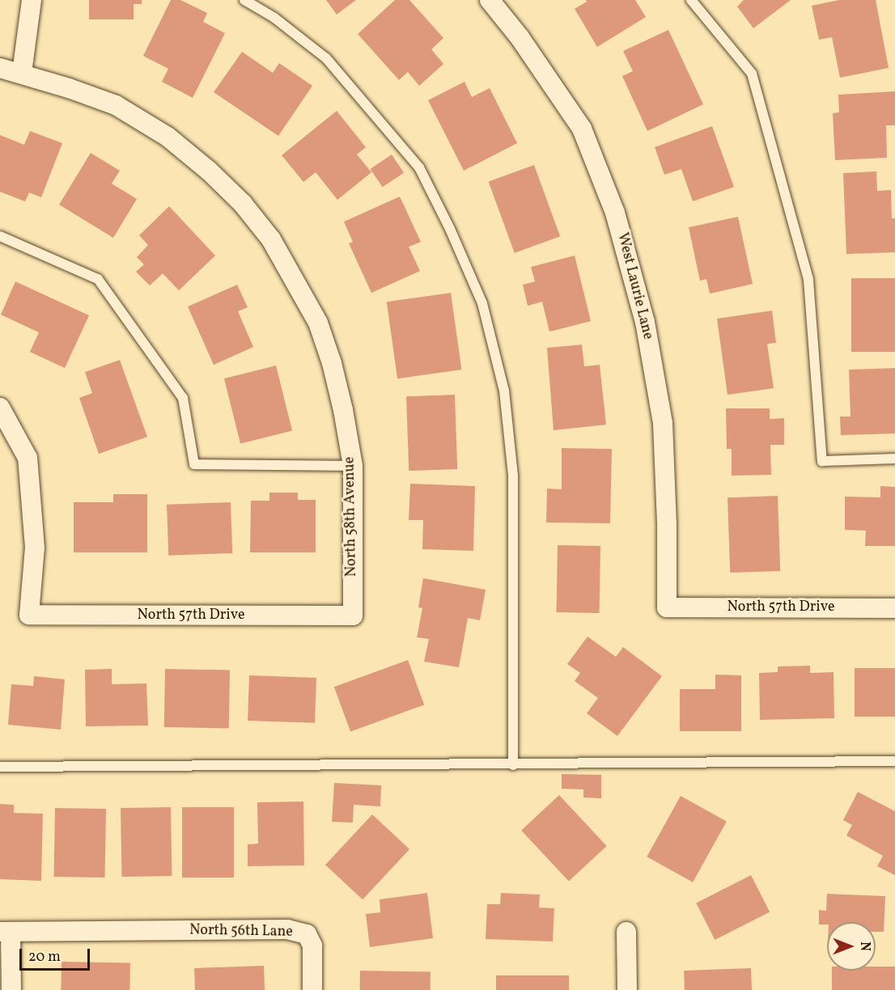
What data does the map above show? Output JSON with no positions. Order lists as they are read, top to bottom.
{
  "streets": {
    "street": [
      "West Laurie Lane",
      "North 58th Avenue",
      "North 57th Drive",
      "North 56th Lane"
    ]
  },
  "crossings": [
    ["West Laurie Lane", "North 57th Drive"],
    ["North 58th Avenue", "North 57th Drive"]
  ],
  "scale_bar": "20 m",
  "north": "right"
}
